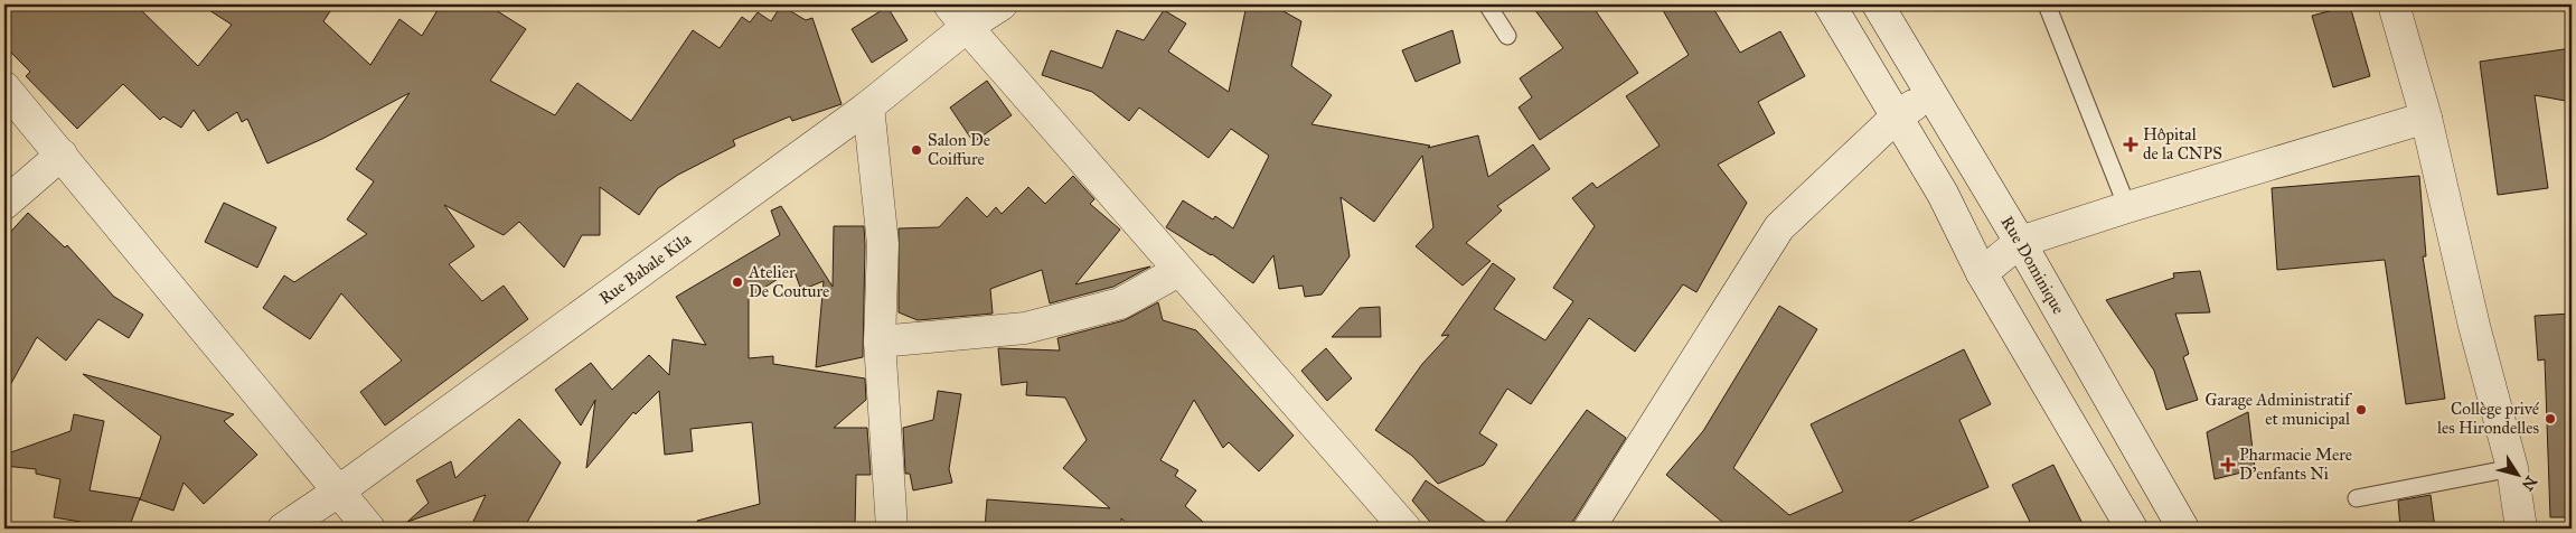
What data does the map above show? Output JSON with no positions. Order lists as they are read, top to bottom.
{
  "streets": {
    "street": ["Rue Dominique", "Rue Babale Kila"]
  },
  "places": {
    "health": ["Hôpital de la CNPS", "Pharmacie Mere D'enfants Ni"],
    "other": [
      "Salon De Coiffure",
      "Atelier De Couture",
      "Garage Administratif et municipal",
      "Collège privé les Hirondelles"
    ]
  },
  "north": "bottom right"
}
